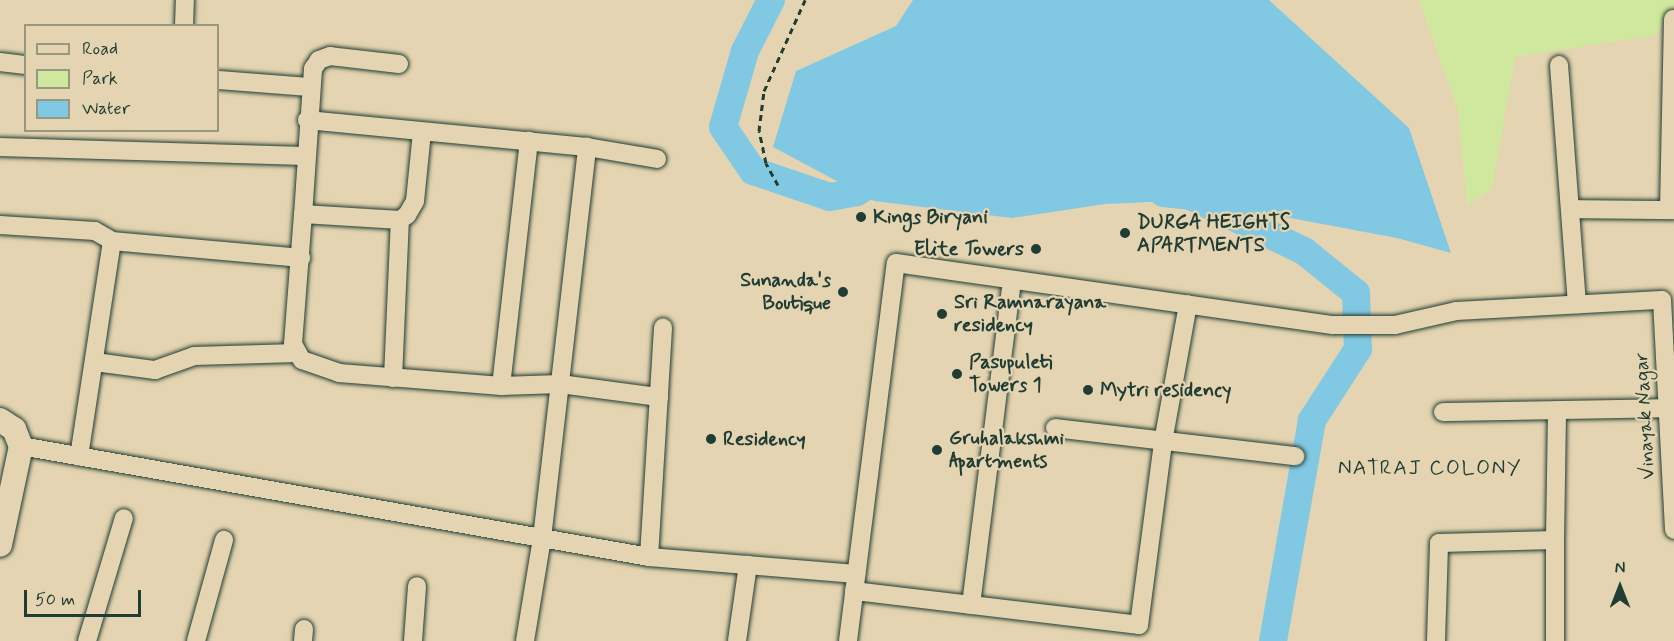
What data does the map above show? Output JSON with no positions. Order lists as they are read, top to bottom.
{
  "streets": {
    "street": ["Vinayak Nagar"]
  },
  "districts": ["NATRAJ COLONY"],
  "places": [
    "Kings Biryani",
    "DURGA HEIGHTS APARTMENTS",
    "Elite Towers",
    "Sunanda's Boutique",
    "Sri Ramnarayana residency",
    "Pasupuleti Towers 1",
    "Mytri residency",
    "Residency",
    "Gruhalakshmi Apartments"
  ],
  "legend": ["Road", "Park", "Water"],
  "scale_bar": "50 m",
  "north": "top"
}
